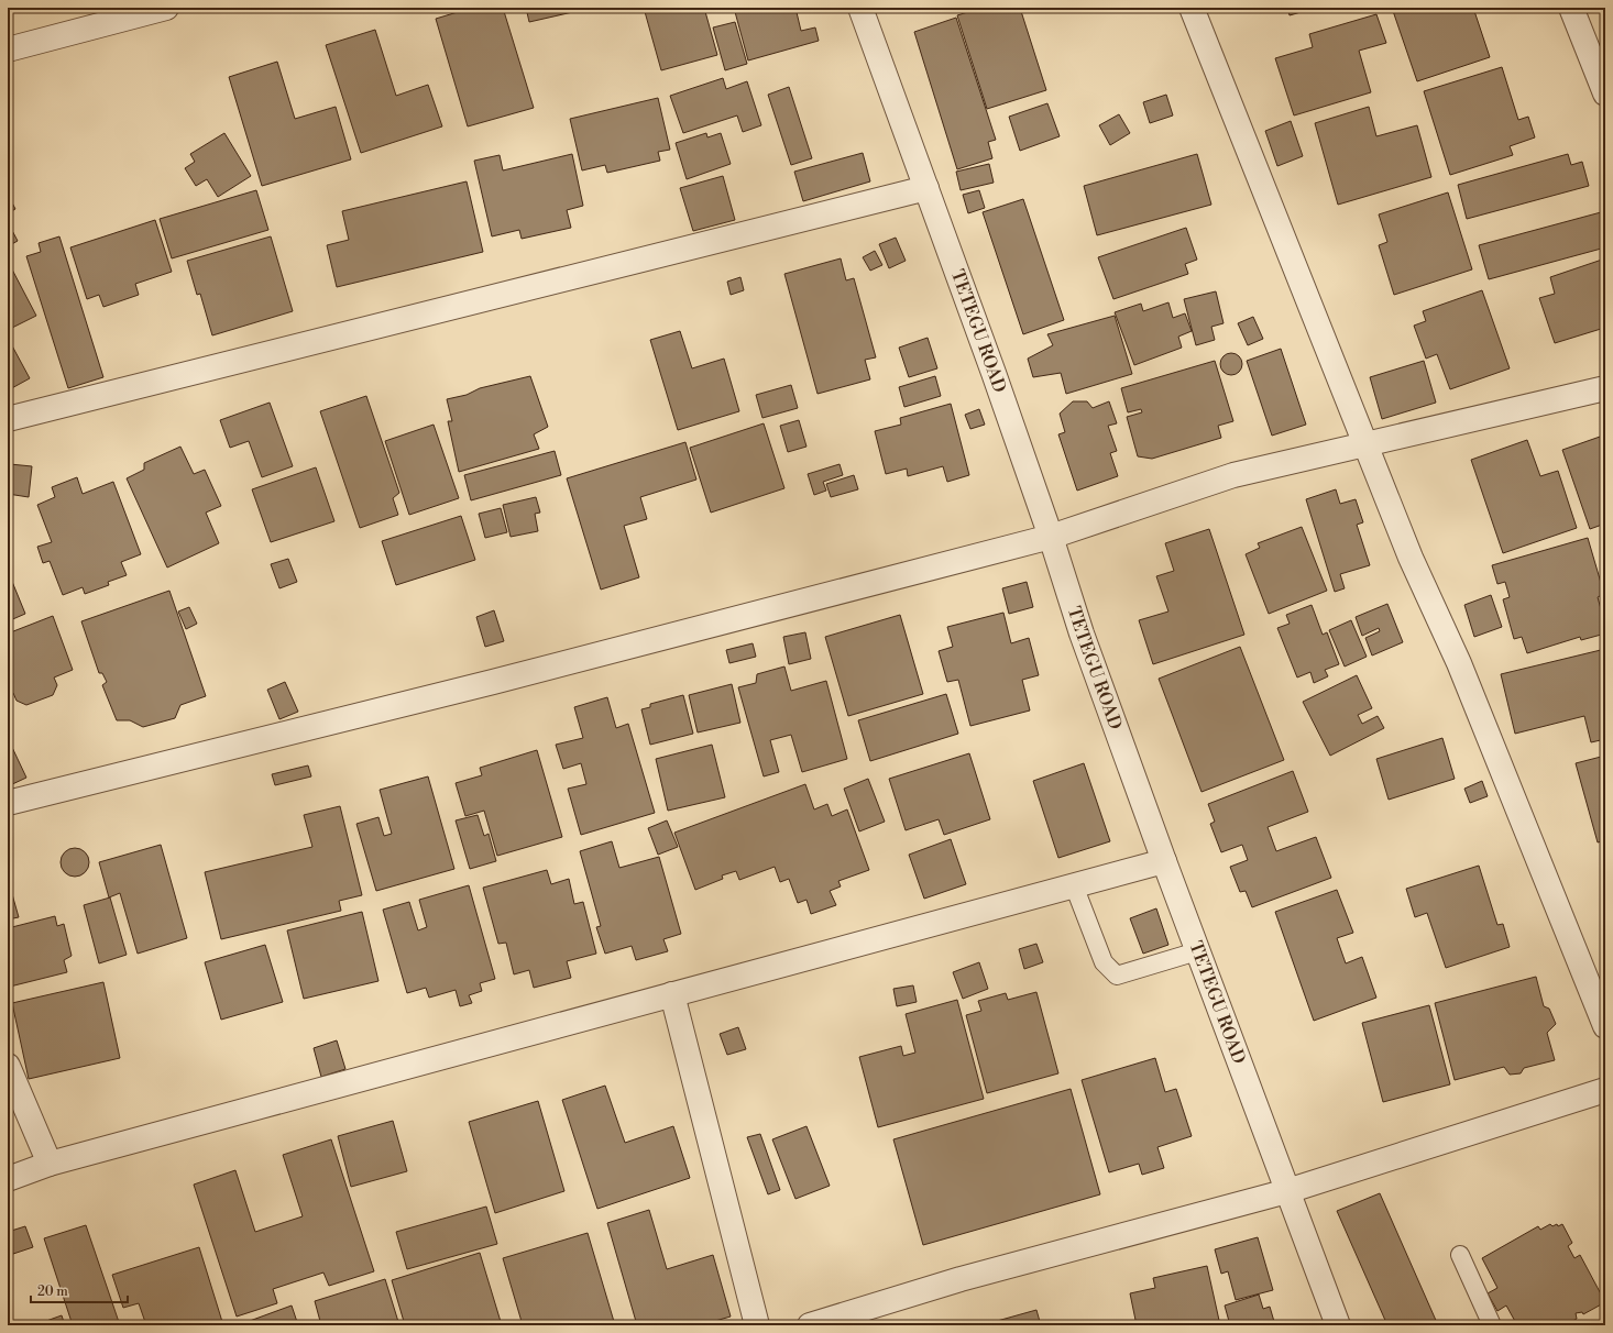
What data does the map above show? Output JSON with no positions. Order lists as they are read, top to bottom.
{
  "streets": {
    "street": ["TETEGU ROAD"]
  },
  "scale_bar": "20 m"
}
